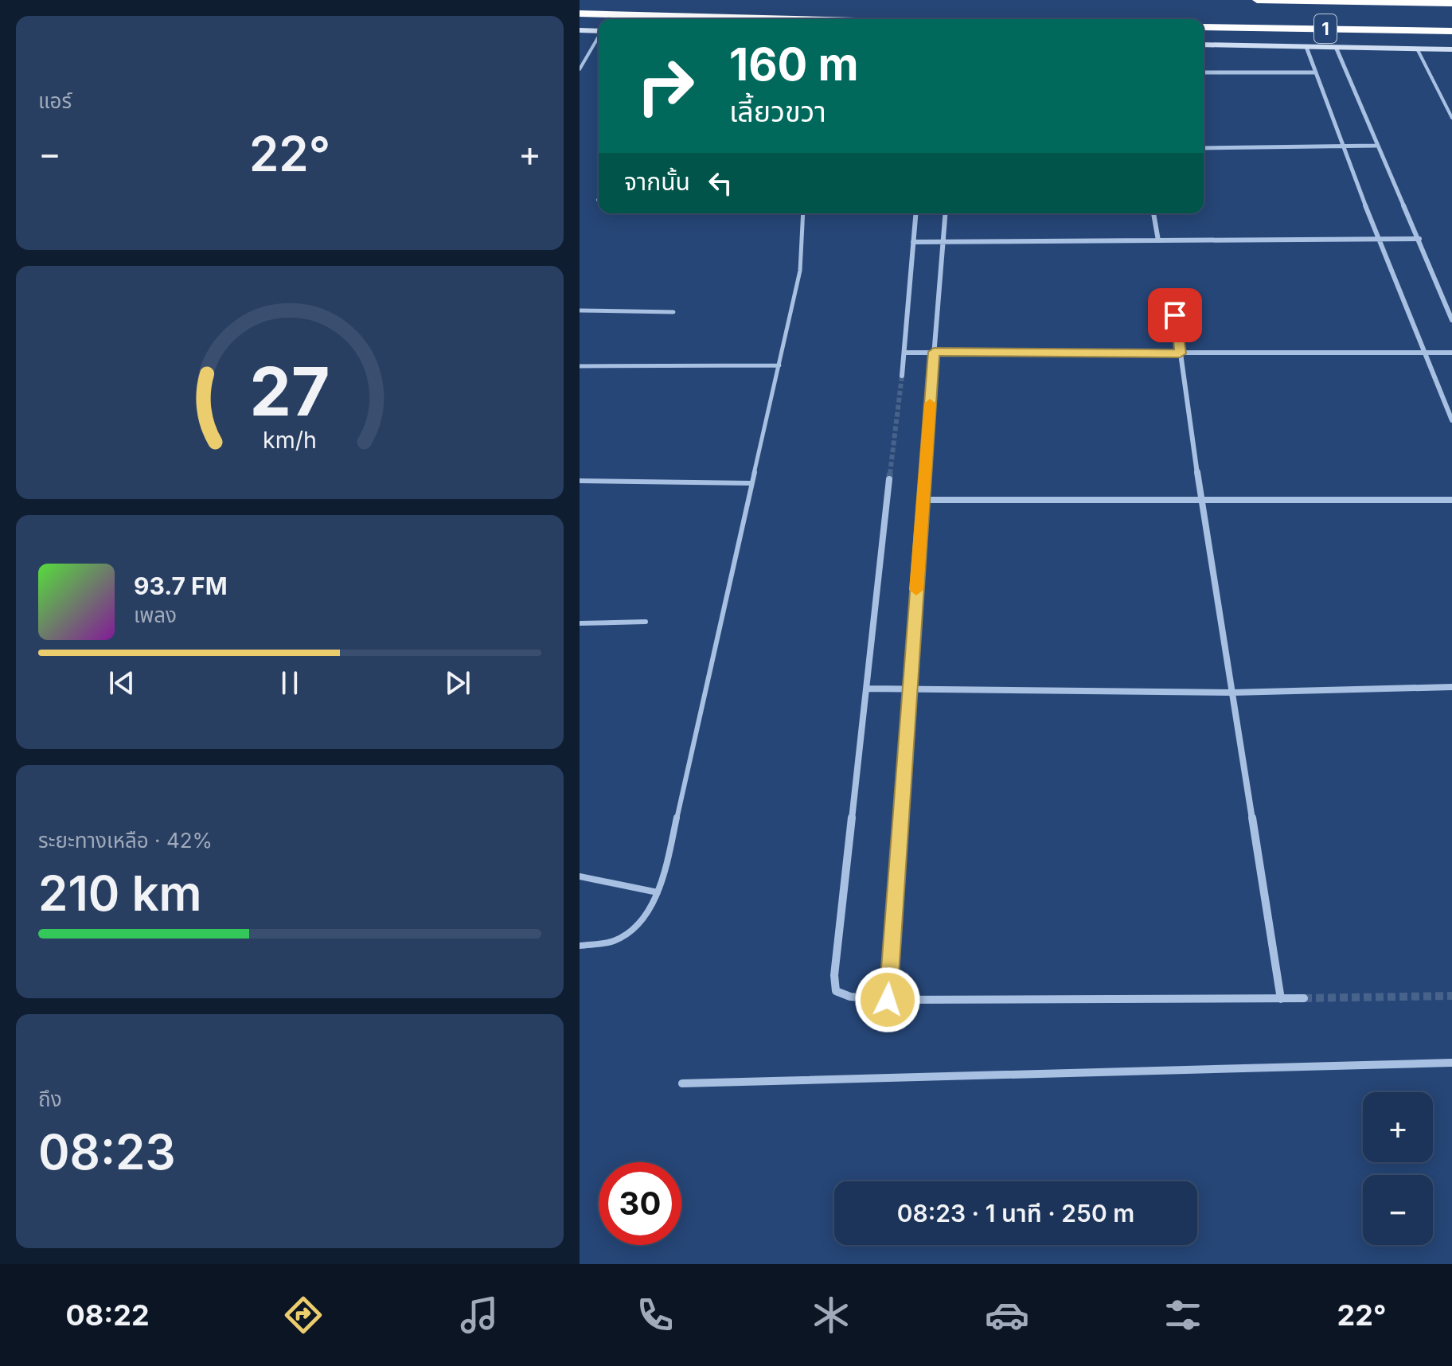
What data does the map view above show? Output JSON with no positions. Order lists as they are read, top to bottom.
{
  "streets": {
    "highway": ["1"]
  },
  "page": {
    "tile": [
      "แอร์",
      ["ระยะทางเหลือ · 42%", "210 km"],
      ["ถึง", "08:23"]
    ],
    "turn": ["160 m", "เลี้ยวขวา"],
    "heat": ["−", "22°", "+"],
    "then": "จากนั้น",
    "song": ["93.7 FM", "เพลง"],
    "map_buttons": ["+", "−"],
    "limit": "30",
    "trip": "08:23 · 1 นาที · 250 m",
    "tabs": ["08:22", "22°"],
    "gauge": ["27", "km/h"]
  }
}
